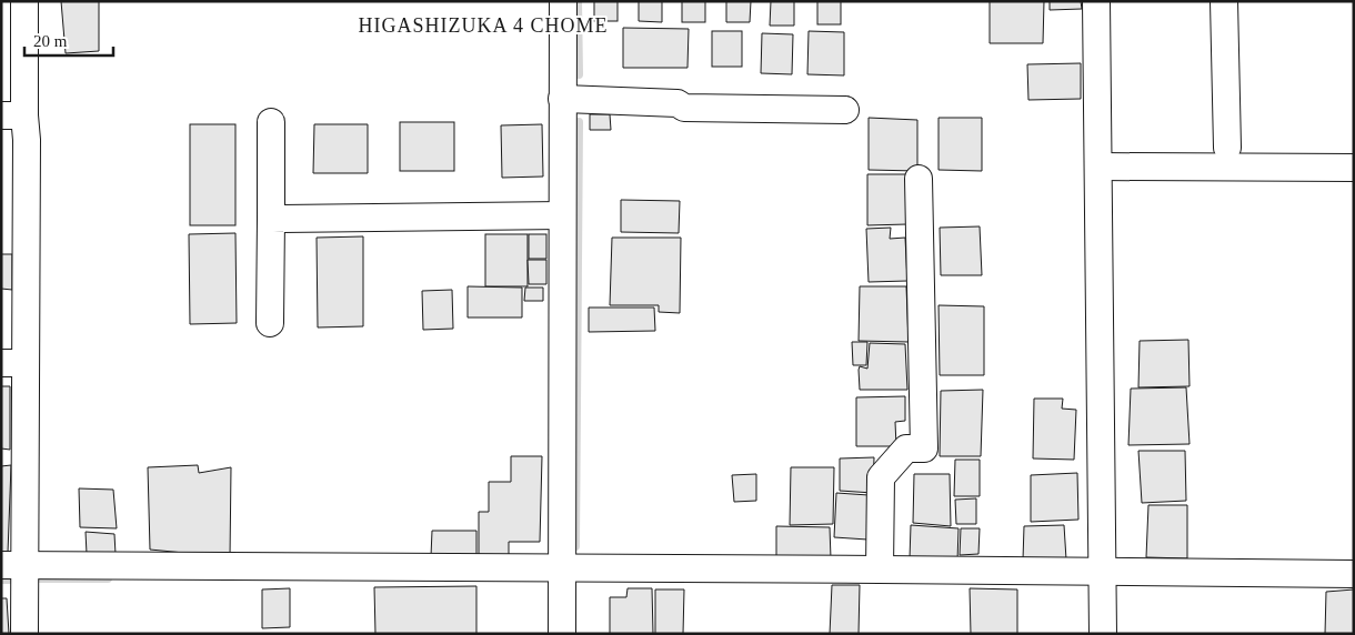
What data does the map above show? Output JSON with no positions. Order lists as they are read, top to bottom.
{
  "districts": ["HIGASHIZUKA 4 CHOME"],
  "scale_bar": "20 m"
}
